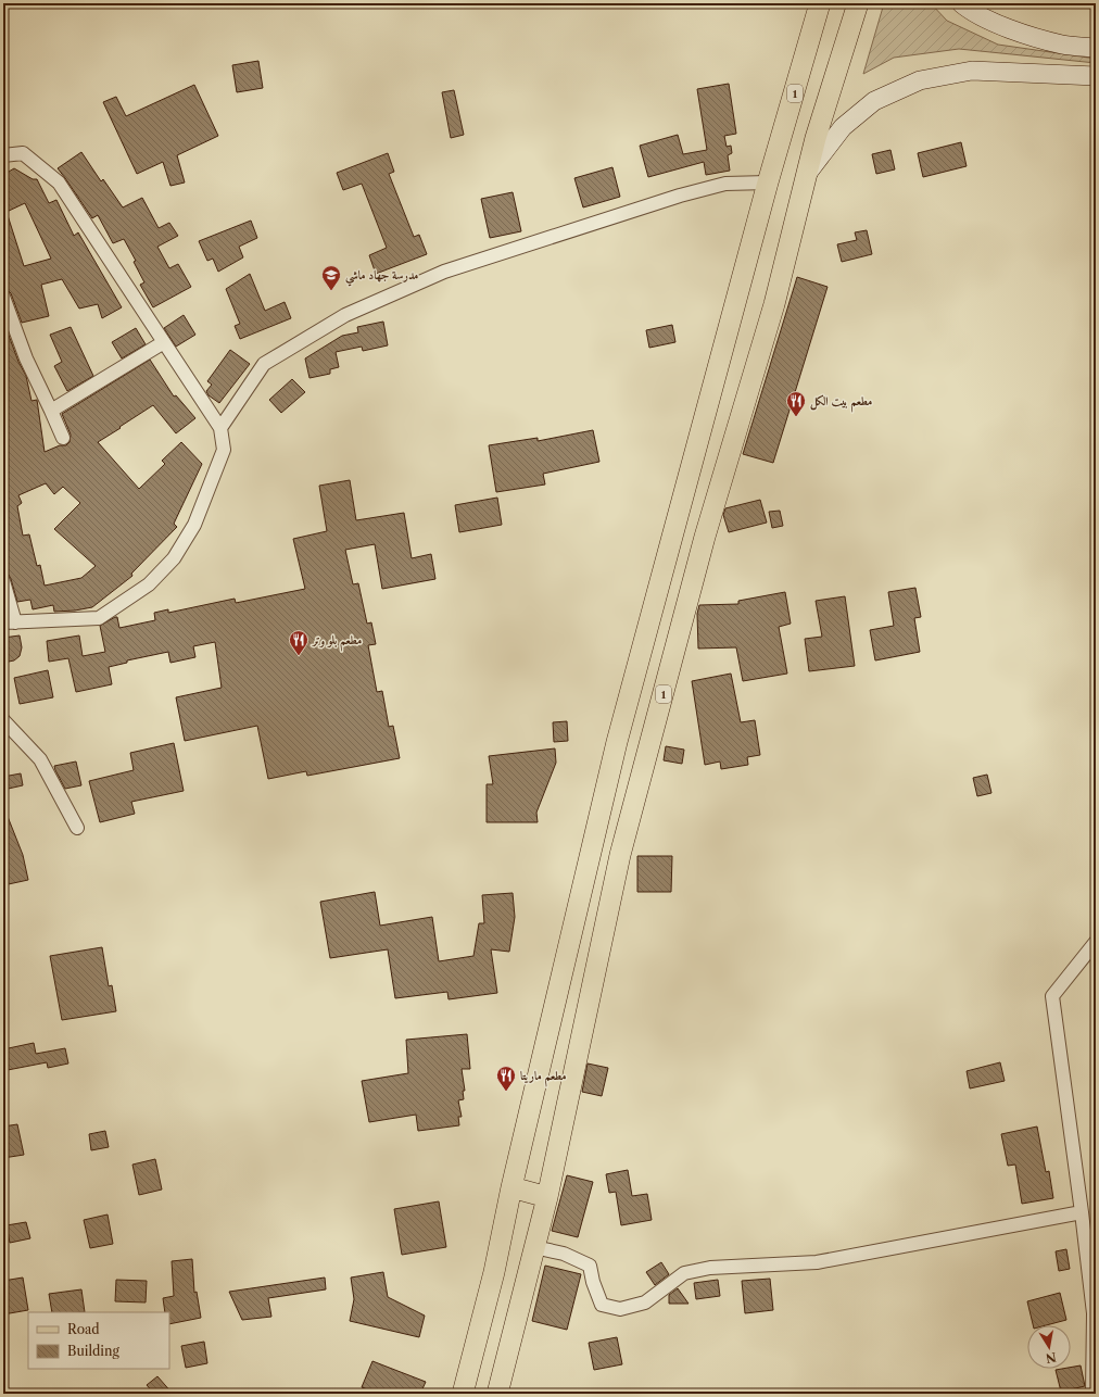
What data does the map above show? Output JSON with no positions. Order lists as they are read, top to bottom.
{
  "streets": {
    "main road": ["1"]
  },
  "places": {
    "school or university": ["مدرسة جهاد ماشي"],
    "restaurant": ["مطعم بيت الكل", "مطعم بلو وتر", "مطعم ماريتا"]
  },
  "legend": ["Road", "Building"],
  "north": "bottom"
}
